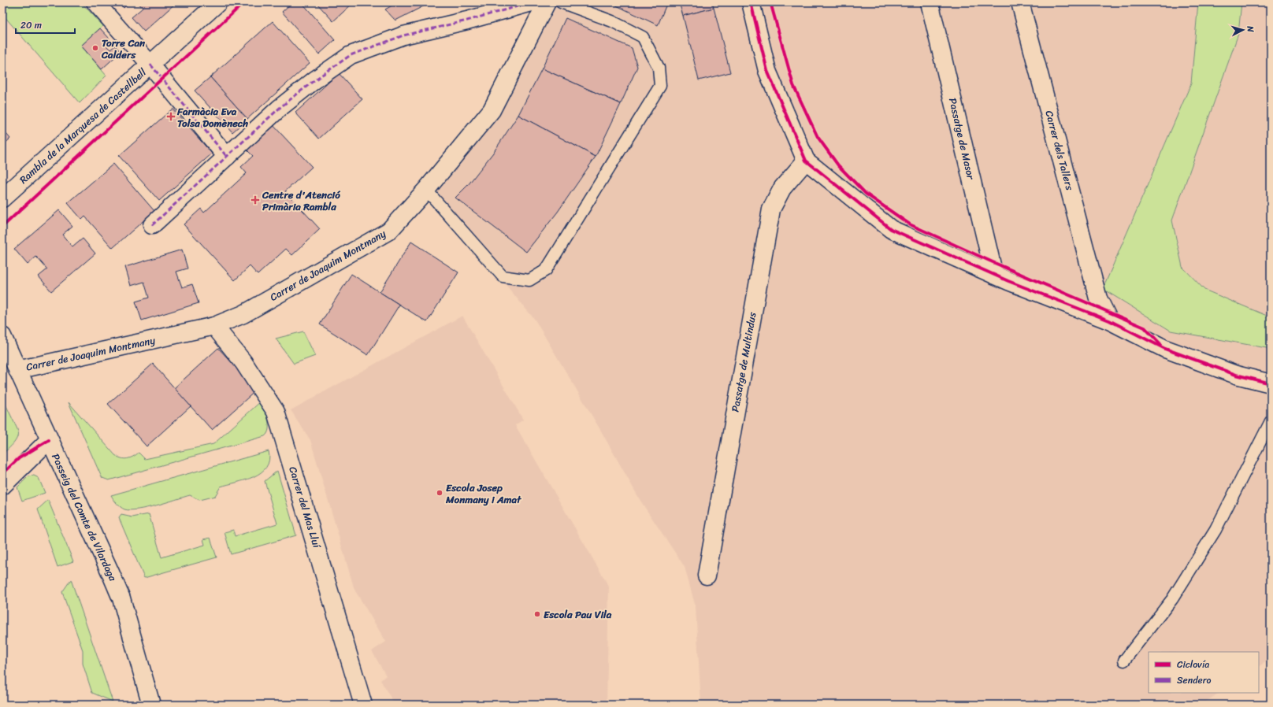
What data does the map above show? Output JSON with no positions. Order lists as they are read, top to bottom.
{
  "streets": {
    "street": [
      "Rambla de la Marquesa de Castellbell",
      "Passatge de Masor",
      "Carrer dels Tallers",
      "Carrer de Joaquim Montmany",
      "Passatge de Multindus",
      "Carrer del Mas Lluí",
      "Passeig del Comte de Vilardaga"
    ]
  },
  "crossings": [
    ["Carrer de Joaquim Montmany", "Carrer del Mas Lluí"],
    ["Carrer de Joaquim Montmany", "Passeig del Comte de Vilardaga"]
  ],
  "places": {
    "other": ["Torre Can Calders", "Escola Josep Monmany i Amat", "Escola Pau Vila"],
    "health": ["Farmàcia Eva Tolsa Domènech", "Centre d'Atenció Primària Rambla"]
  },
  "legend": ["Ciclovía", "Sendero"],
  "scale_bar": "20 m",
  "north": "right"
}
